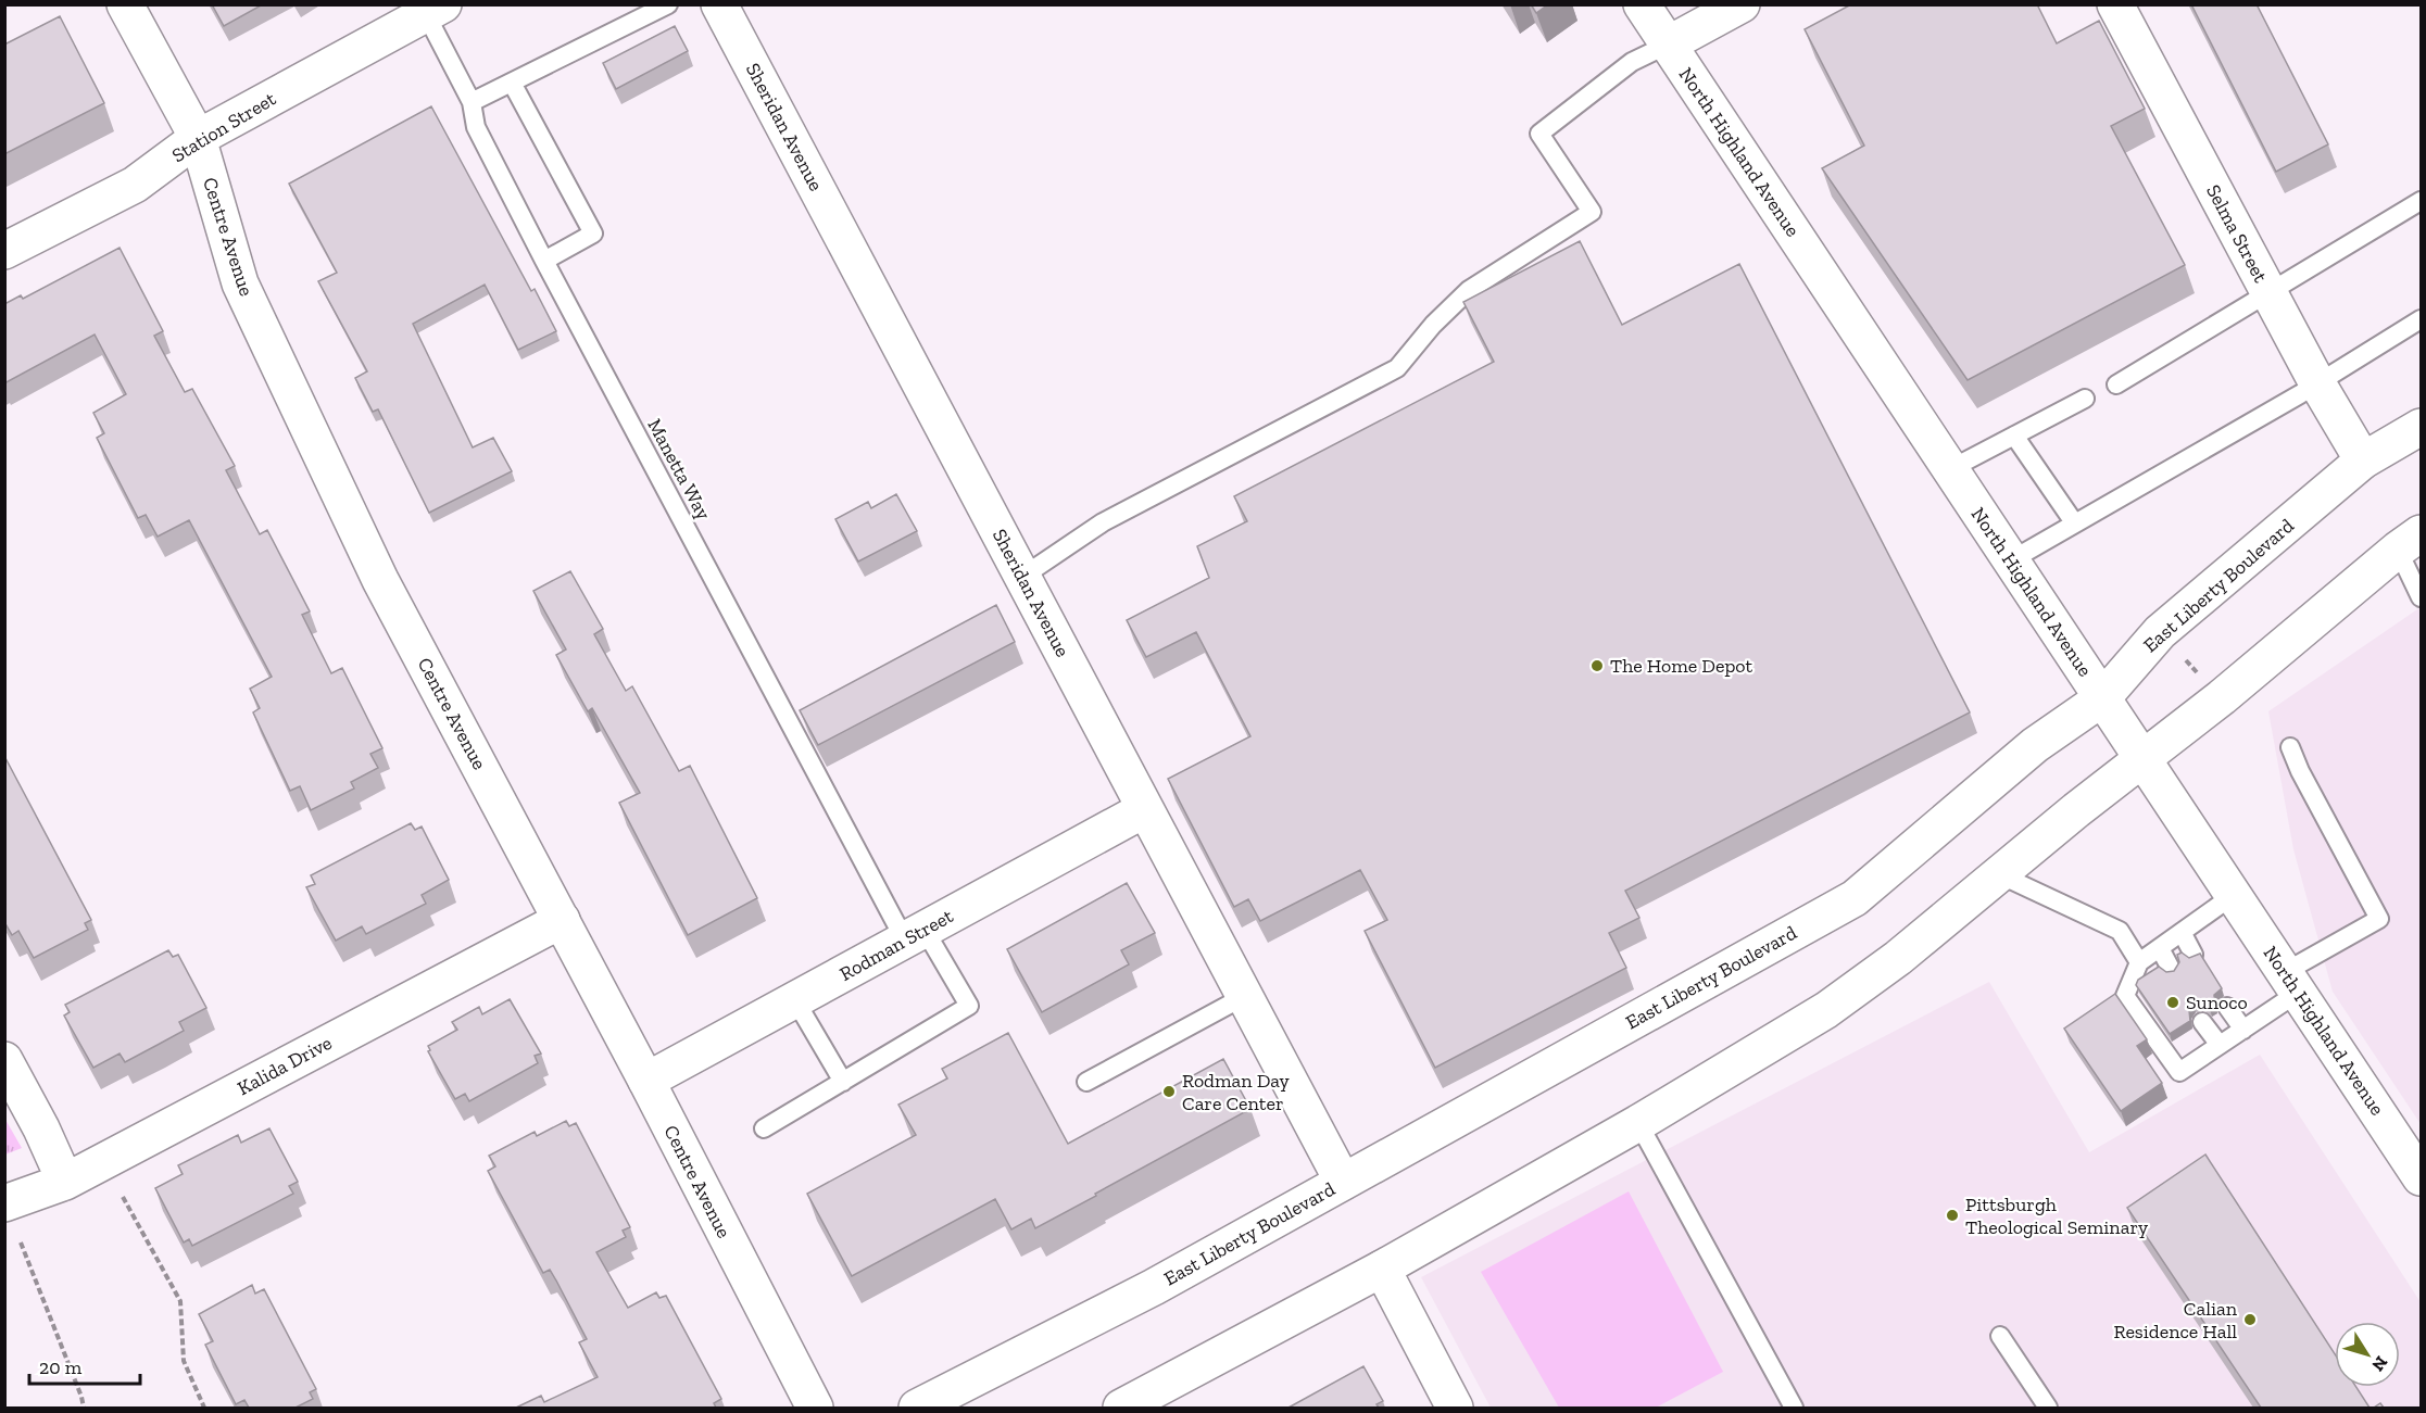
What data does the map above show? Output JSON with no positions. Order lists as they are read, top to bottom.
{
  "streets": {
    "main road": [
      "Station Street",
      "Sheridan Avenue",
      "North Highland Avenue",
      "Selma Street",
      "Centre Avenue",
      "East Liberty Boulevard",
      "Rodman Street",
      "Kalida Drive"
    ],
    "lane": ["Manetta Way"]
  },
  "crossings": [
    ["Station Street", "Centre Avenue"],
    ["Station Street", "Manetta Way"],
    ["Sheridan Avenue", "East Liberty Boulevard"],
    ["Sheridan Avenue", "Rodman Street"],
    ["North Highland Avenue", "East Liberty Boulevard"],
    ["Selma Street", "East Liberty Boulevard"],
    ["Centre Avenue", "Rodman Street"],
    ["Centre Avenue", "Kalida Drive"],
    ["Manetta Way", "Rodman Street"]
  ],
  "places": [
    "The Home Depot",
    "Sunoco",
    "Rodman Day Care Center",
    "Pittsburgh Theological Seminary",
    "Calian Residence Hall"
  ],
  "scale_bar": "20 m",
  "north": "bottom right"
}
